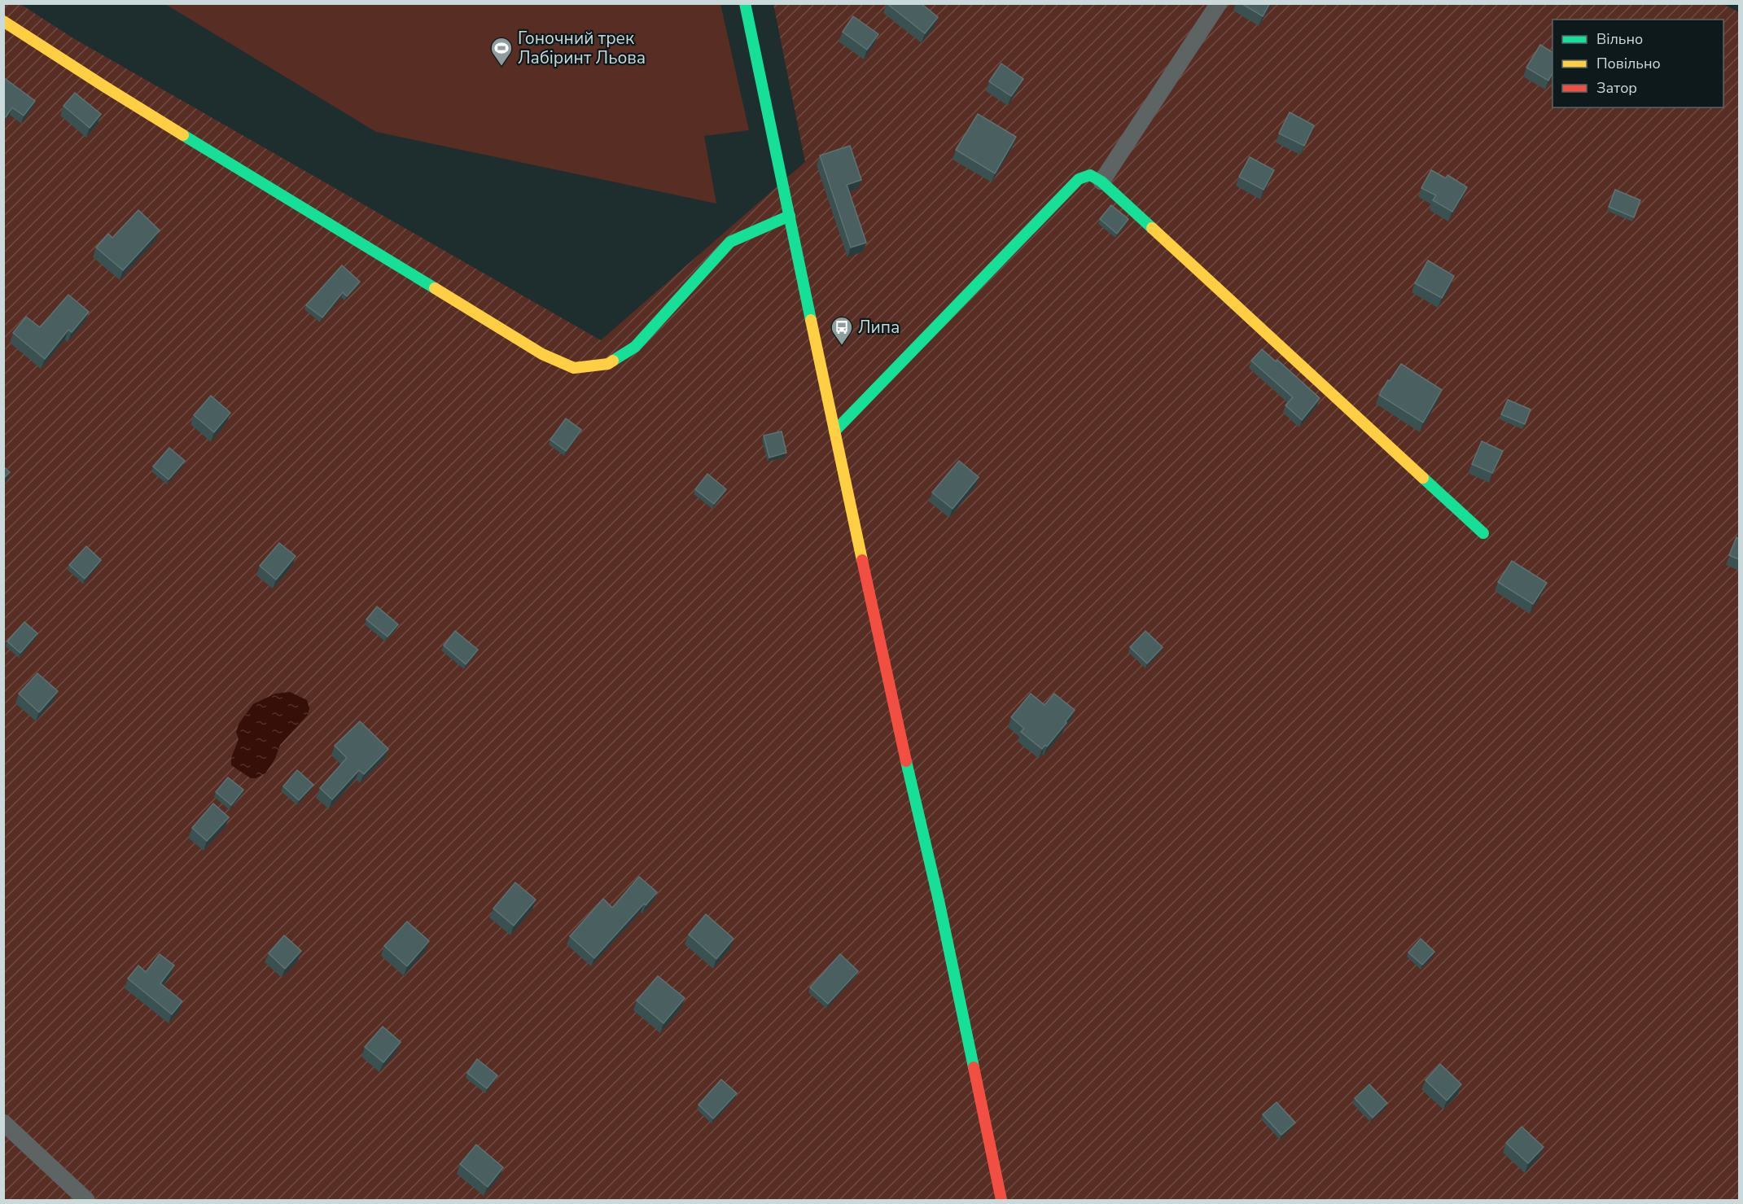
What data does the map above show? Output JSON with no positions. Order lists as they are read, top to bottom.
{
  "places": {
    "sports": ["Гоночний трек Лабіринт Льова"],
    "bus stop": ["Липа"]
  },
  "legend": ["Вільно", "Повільно", "Затор"]
}
